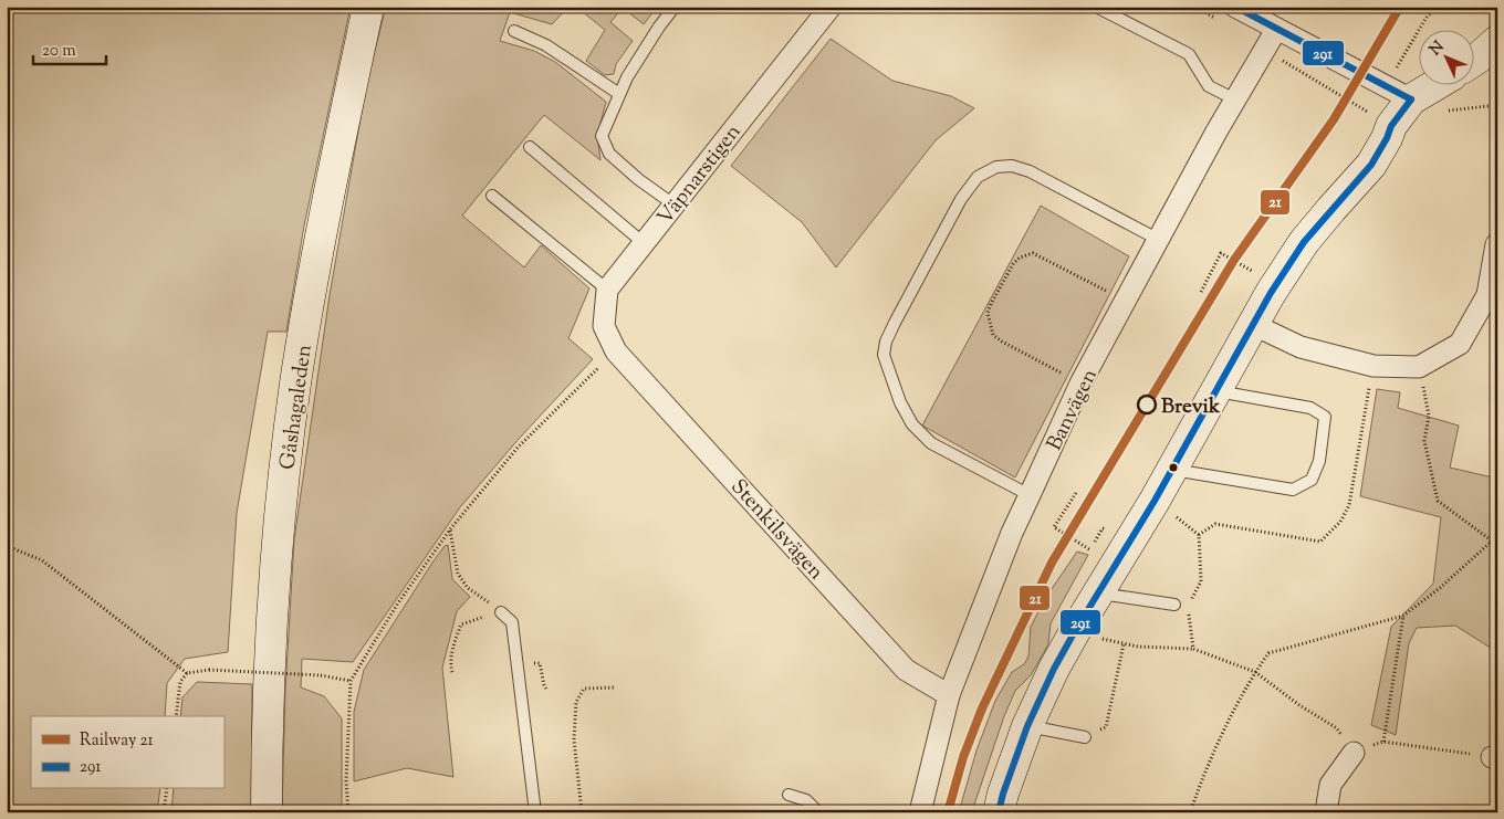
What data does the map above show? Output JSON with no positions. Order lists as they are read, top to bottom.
{
  "streets": {
    "street": [
      "Väpnarstigen",
      "Gåshagaleden",
      "Banvägen",
      "Stenkilsvägen"
    ]
  },
  "crossings": [
    ["Banvägen", "Stenkilsvägen"]
  ],
  "places": ["Brevik"],
  "lines": ["rail line 21", "transit line 291"],
  "legend": ["Railway 21", "291"],
  "scale_bar": "20 m",
  "north": "top left"
}
